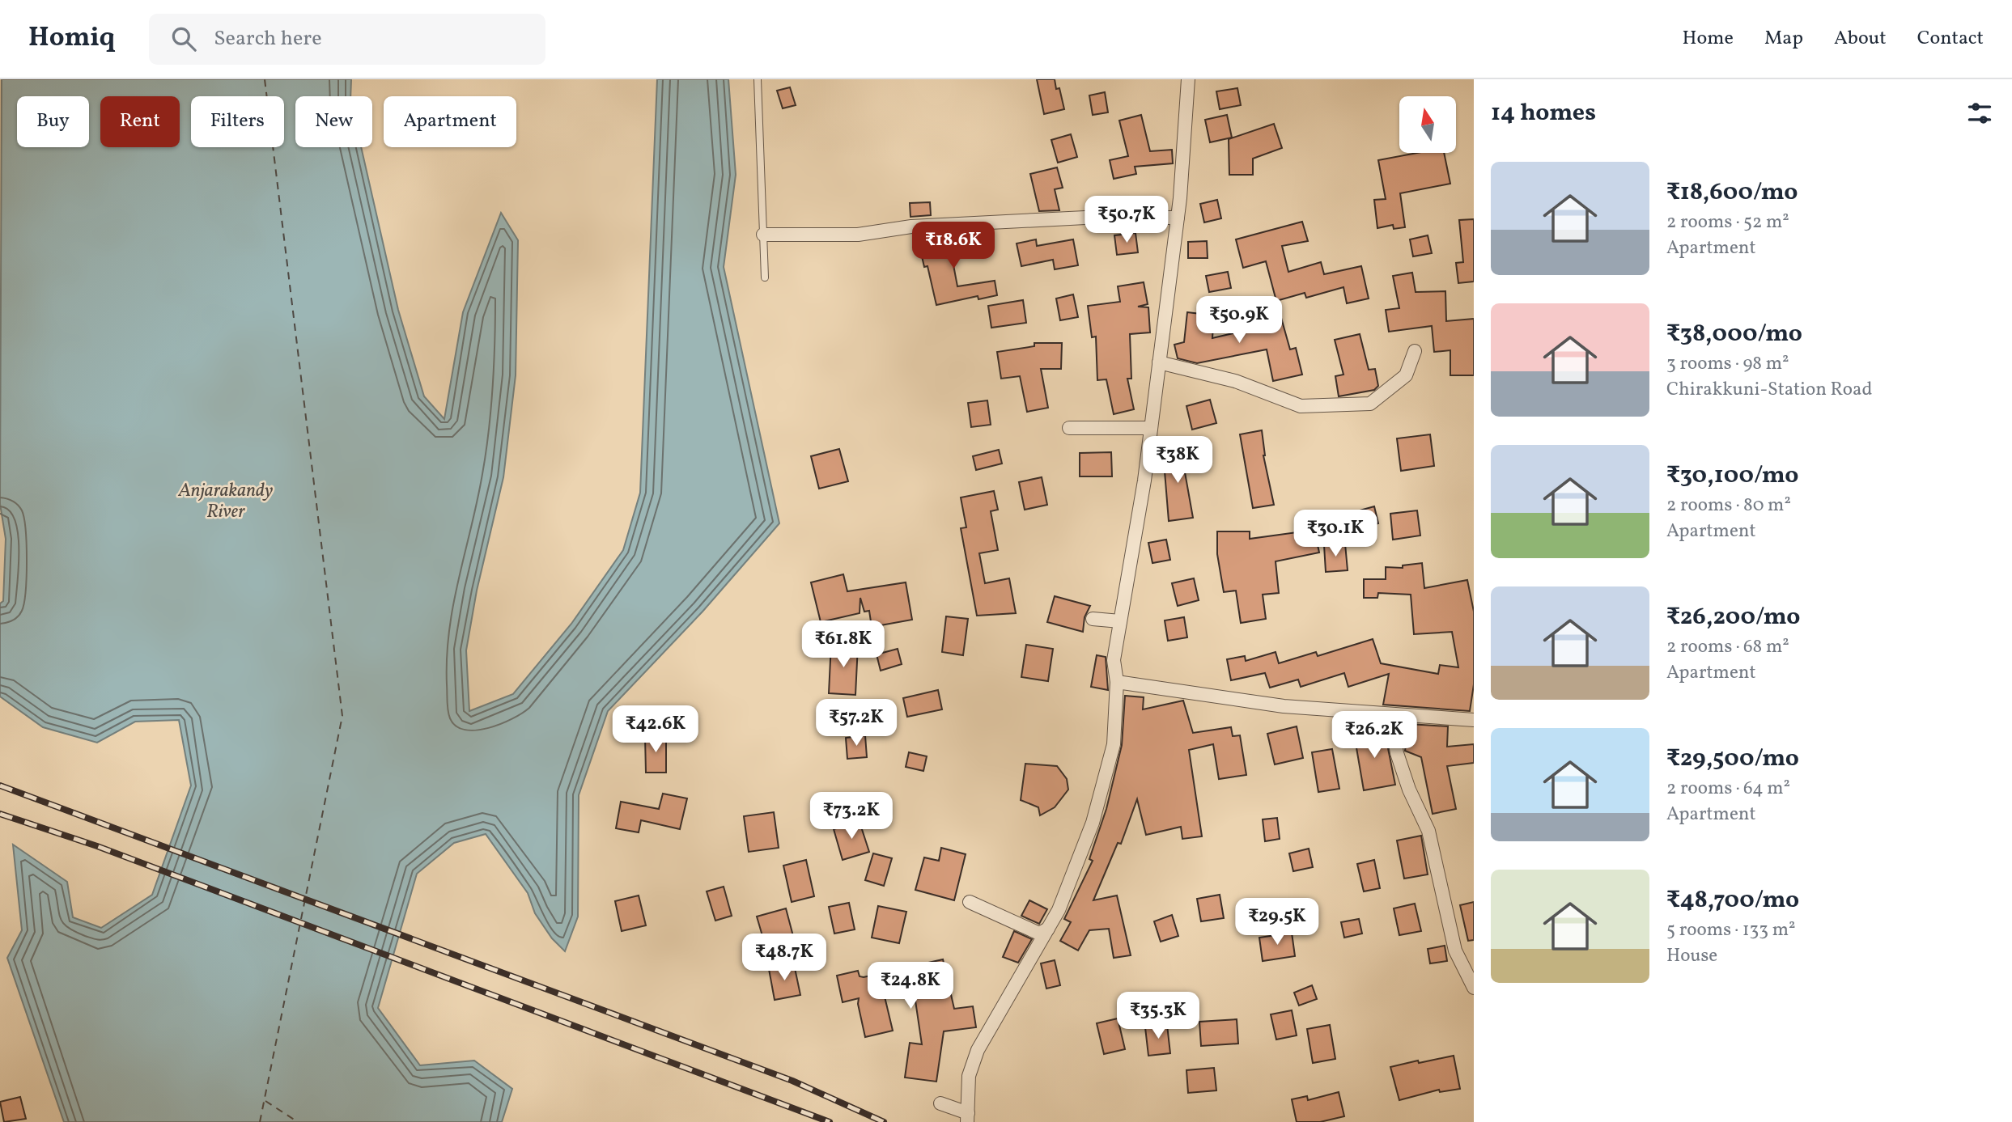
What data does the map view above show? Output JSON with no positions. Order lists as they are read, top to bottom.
{
  "water": ["Anjarakandy River"],
  "north": "top",
  "page": {
    "header": "Homiq",
    "search": "Search here",
    "nav": [
      "Home",
      "Map",
      "About",
      "Contact"
    ],
    "heading": "14 homes",
    "chip": [
      "Buy",
      "Rent",
      "Filters",
      "New",
      "Apartment"
    ],
    "list": [
      {
        "name": "₹18,600/mo",
        "note": "2 rooms · 52 m² · Apartment"
      },
      {
        "name": "₹38,000/mo",
        "note": "3 rooms · 98 m² · Chirakkuni-Station Road"
      },
      {
        "name": "₹30,100/mo",
        "note": "2 rooms · 80 m² · Apartment"
      },
      {
        "name": "₹26,200/mo",
        "note": "2 rooms · 68 m² · Apartment"
      },
      {
        "name": "₹29,500/mo",
        "note": "2 rooms · 64 m² · Apartment"
      },
      {
        "name": "₹48,700/mo",
        "note": "5 rooms · 133 m² · House"
      }
    ],
    "price": [
      "₹50.7K",
      "₹18.6K",
      "₹50.9K",
      "₹38K",
      "₹30.1K",
      "₹61.8K",
      "₹57.2K",
      "₹42.6K",
      "₹26.2K",
      "₹73.2K",
      "₹29.5K",
      "₹48.7K",
      "₹24.8K",
      "₹35.3K"
    ]
  }
}
